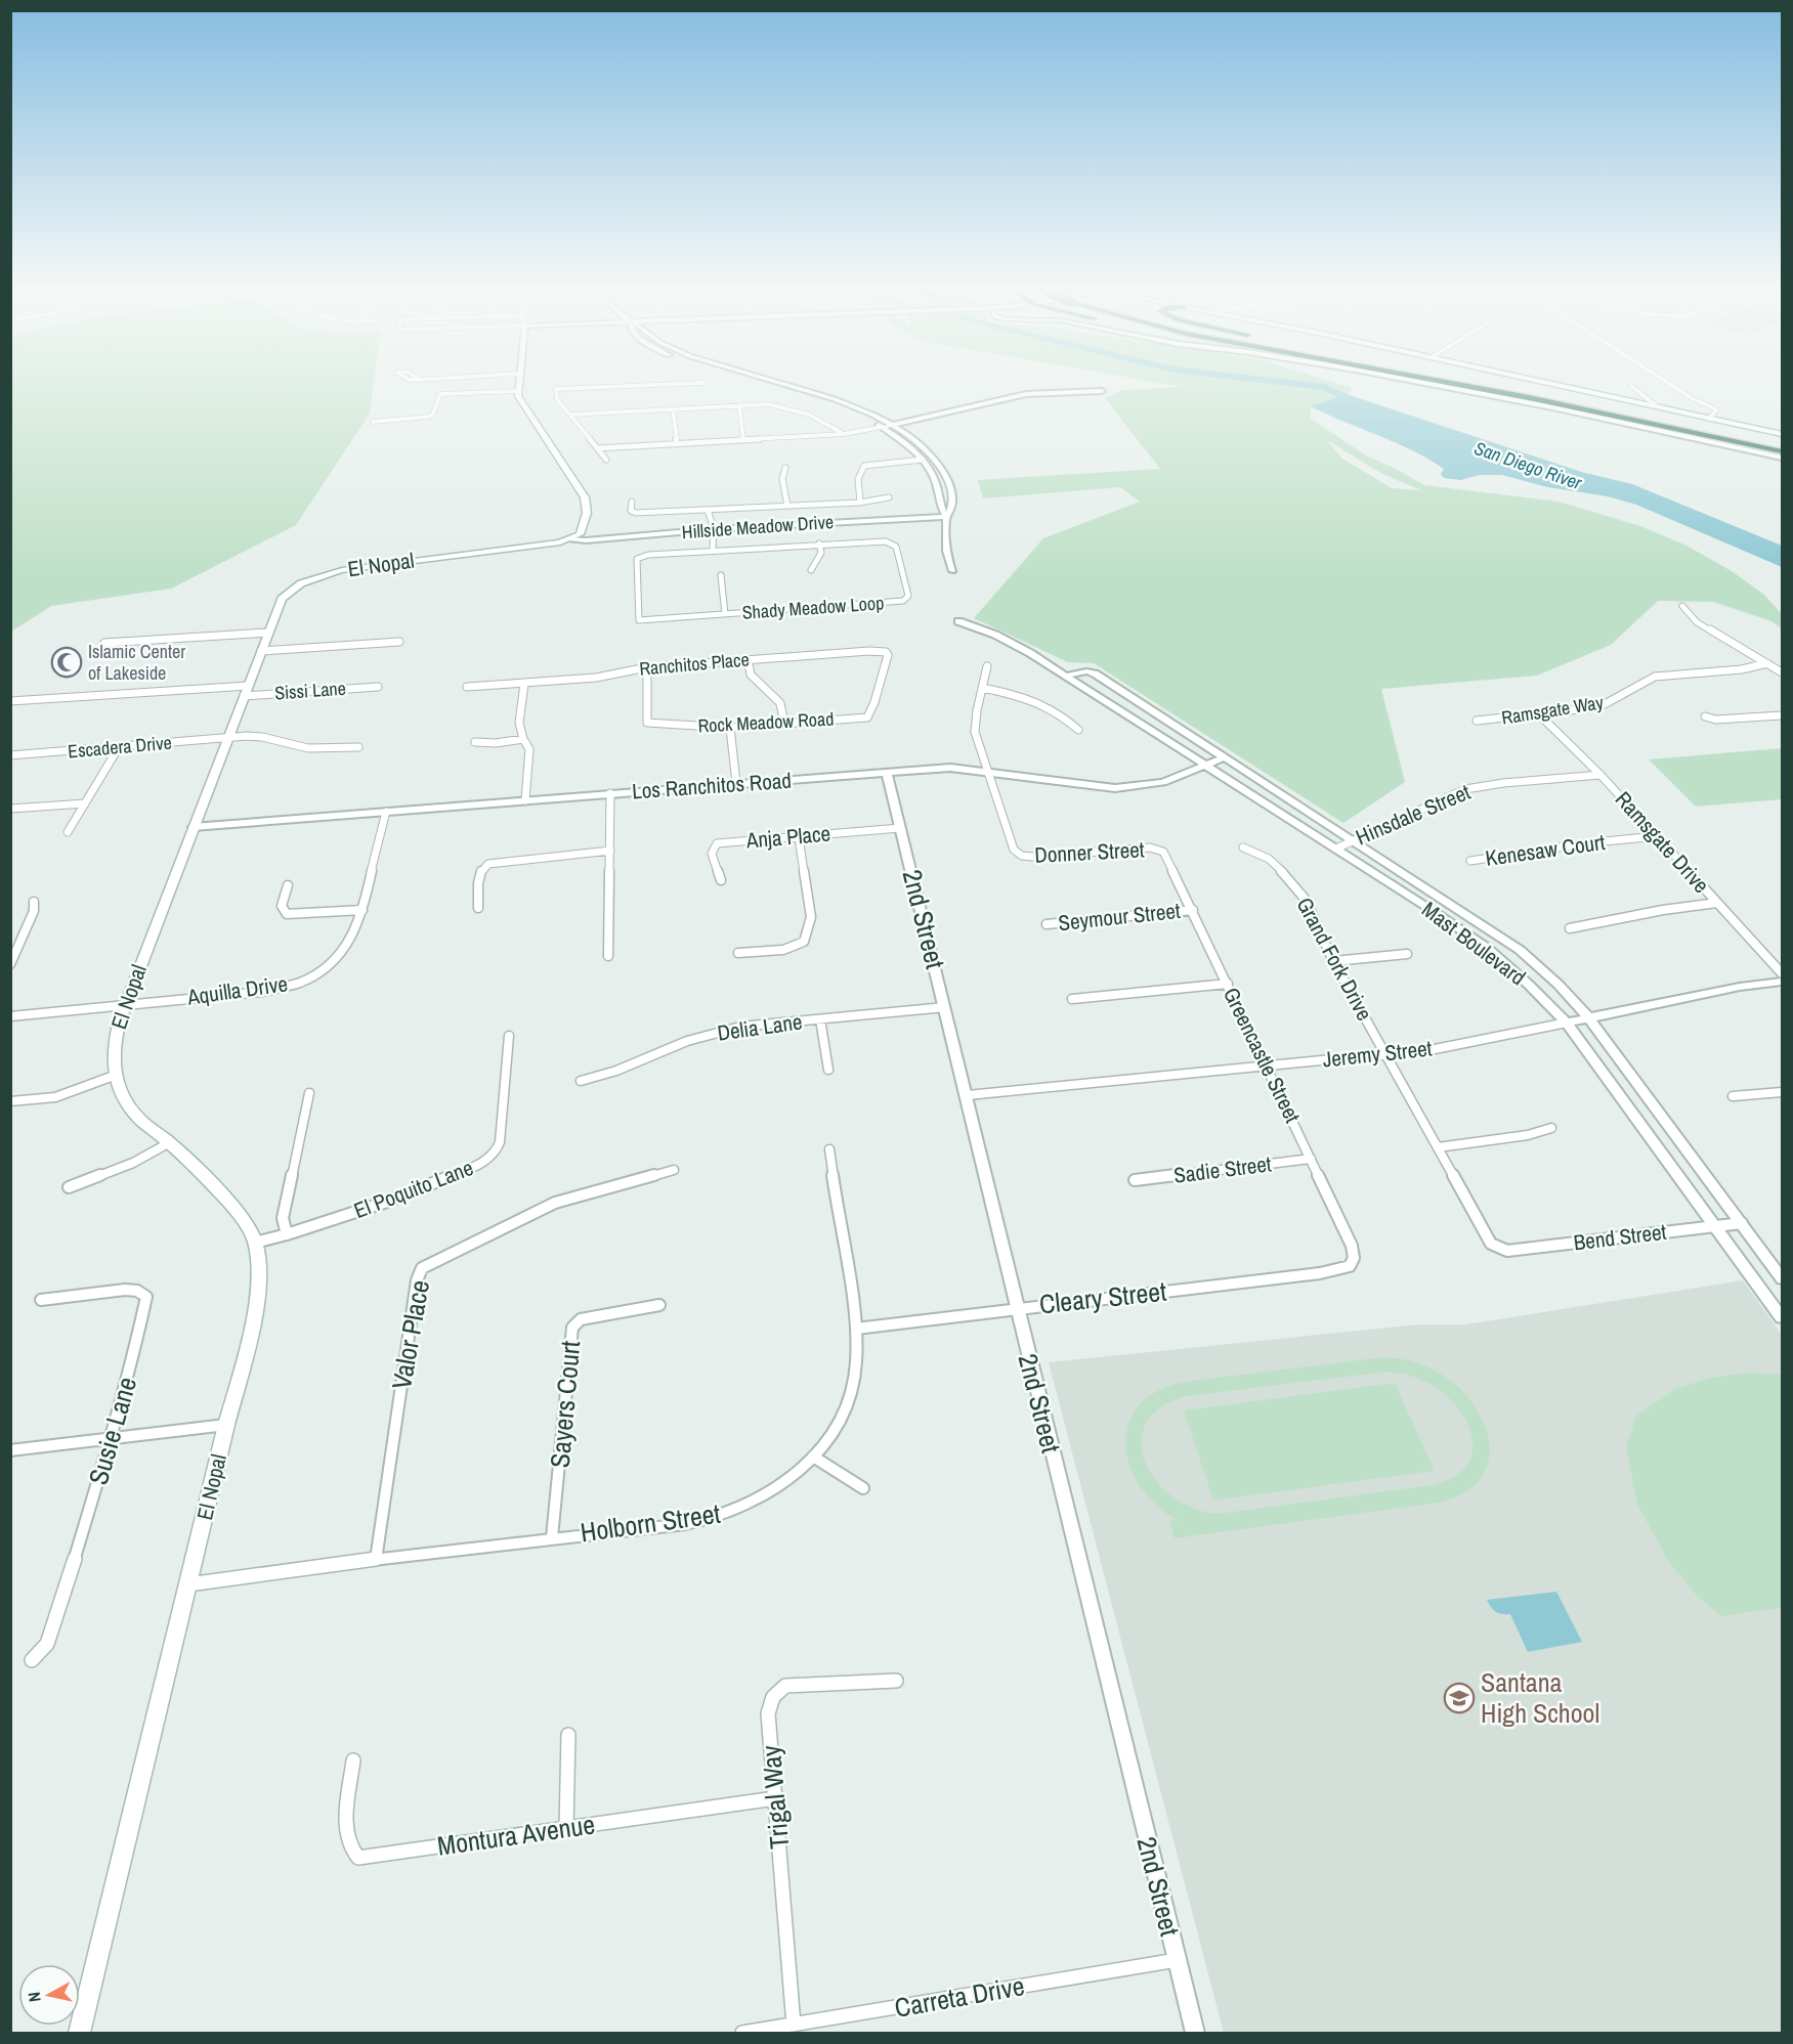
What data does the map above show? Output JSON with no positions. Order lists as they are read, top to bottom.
{
  "streets": {
    "main road": ["El Nopal"],
    "street": [
      "Hillside Meadow Drive",
      "Shady Meadow Loop",
      "Ranchitos Place",
      "Sissi Lane",
      "Ramsgate Way",
      "Rock Meadow Road",
      "Escadera Drive",
      "Los Ranchitos Road",
      "Hinsdale Street",
      "Anja Place",
      "Ramsgate Drive",
      "Kenesaw Court",
      "Donner Street",
      "Seymour Street",
      "2nd Street",
      "Mast Boulevard",
      "Grand Fork Drive",
      "Aquilla Drive",
      "Delia Lane",
      "Jeremy Street",
      "Greencastle Street",
      "Sadie Street",
      "El Poquito Lane",
      "Bend Street",
      "Cleary Street",
      "Valor Place",
      "Sayers Court",
      "Susie Lane",
      "Holborn Street",
      "Trigal Way",
      "Montura Avenue",
      "Carreta Drive"
    ]
  },
  "crossings": [
    ["Hillside Meadow Drive", "El Nopal"],
    ["El Nopal", "Sissi Lane"],
    ["El Nopal", "Escadera Drive"],
    ["El Nopal", "Los Ranchitos Road"],
    ["El Nopal", "Aquilla Drive"],
    ["El Nopal", "El Poquito Lane"],
    ["El Nopal", "Holborn Street"],
    ["Ranchitos Place", "Rock Meadow Road"],
    ["Ramsgate Way", "Ramsgate Drive"],
    ["Los Ranchitos Road", "Donner Street"],
    ["Los Ranchitos Road", "2nd Street"],
    ["Los Ranchitos Road", "Mast Boulevard"],
    ["Los Ranchitos Road", "Aquilla Drive"],
    ["Hinsdale Street", "Ramsgate Drive"],
    ["Hinsdale Street", "Mast Boulevard"],
    ["Anja Place", "2nd Street"],
    ["Ramsgate Drive", "Kenesaw Court"],
    ["Donner Street", "Greencastle Street"],
    ["Seymour Street", "Greencastle Street"],
    ["2nd Street", "Delia Lane"],
    ["2nd Street", "Jeremy Street"],
    ["2nd Street", "Cleary Street"],
    ["2nd Street", "Carreta Drive"],
    ["Mast Boulevard", "Jeremy Street"],
    ["Mast Boulevard", "Bend Street"],
    ["Grand Fork Drive", "Jeremy Street"],
    ["Grand Fork Drive", "Bend Street"],
    ["Jeremy Street", "Greencastle Street"],
    ["Greencastle Street", "Sadie Street"],
    ["Greencastle Street", "Cleary Street"],
    ["Cleary Street", "Holborn Street"],
    ["Valor Place", "Holborn Street"],
    ["Sayers Court", "Holborn Street"],
    ["Trigal Way", "Montura Avenue"],
    ["Trigal Way", "Carreta Drive"]
  ],
  "water": ["San Diego River"],
  "places": {
    "mosque": ["Islamic Center of Lakeside"],
    "school or university": ["Santana High School"]
  },
  "north": "left"
}
